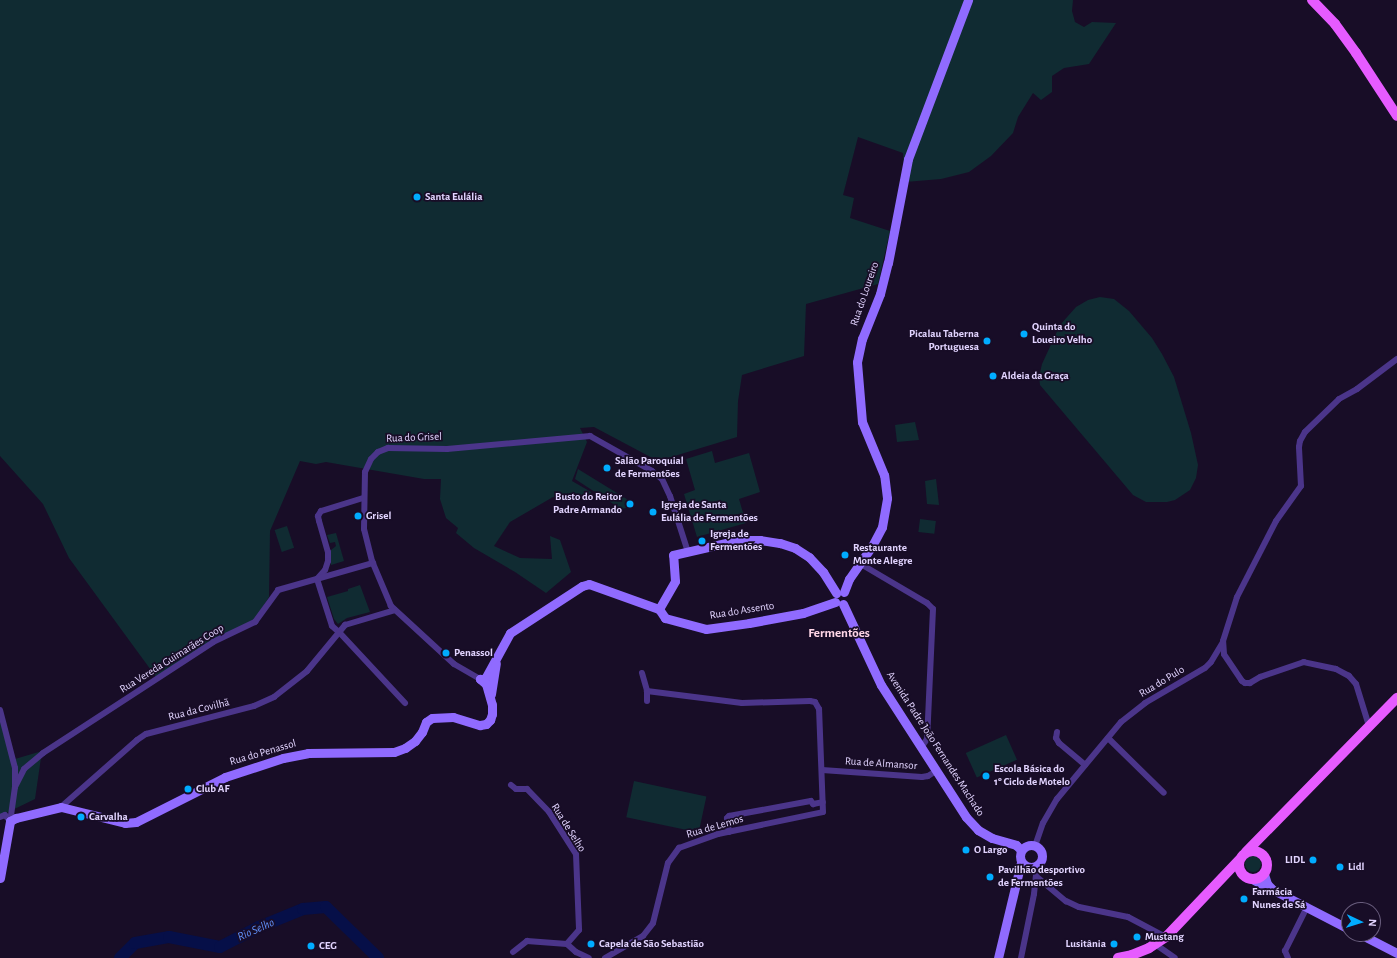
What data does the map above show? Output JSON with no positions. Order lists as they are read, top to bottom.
{
  "streets": {
    "street": [
      "Rua do Loureiro",
      "Rua do Grisel",
      "Rua do Assento",
      "Rua Vereda Guimarães Coop",
      "Rua do Pulo",
      "Rua da Covilhã",
      "Avenida Padre João Fernandes Machado",
      "Rua do Penassol",
      "Rua de Almansor",
      "Rua de Lemos",
      "Rua de Selho"
    ]
  },
  "crossings": [
    ["Rua do Loureiro", "Rua do Assento"],
    ["Rua do Loureiro", "Avenida Padre João Fernandes Machado"],
    ["Rua do Grisel", "Rua do Assento"],
    ["Rua do Grisel", "Rua Vereda Guimarães Coop"],
    ["Rua do Grisel", "Avenida Padre João Fernandes Machado"],
    ["Rua do Assento", "Avenida Padre João Fernandes Machado"],
    ["Rua do Assento", "Rua do Penassol"],
    ["Rua do Pulo", "Avenida Padre João Fernandes Machado"],
    ["Rua da Covilhã", "Rua do Penassol"],
    ["Avenida Padre João Fernandes Machado", "Rua de Almansor"]
  ],
  "districts": ["Fermentões"],
  "water": ["Rio Selho"],
  "places": [
    "Santa Eulália",
    "Quinta do Loueiro Velho",
    "Picalau Taberna Portuguesa",
    "Aldeia da Graça",
    "Salão Paroquial de Fermentões",
    "Busto do Reitor Padre Armando",
    "Igreja de Santa Eulália de Fermentões",
    "Grisel",
    "Igreja de Fermentões",
    "Restaurante Monte Alegre",
    "Penassol",
    "Escola Básica do 1º Ciclo de Motelo",
    "Club AF",
    "Carvalha",
    "O Largo",
    "LIDL",
    "Lidl",
    "Pavilhão desportivo de Fermentões",
    "Farmácia Nunes de Sá",
    "Mustang",
    "Capela de São Sebastião",
    "Lusitânia",
    "CEG"
  ],
  "north": "right"
}
